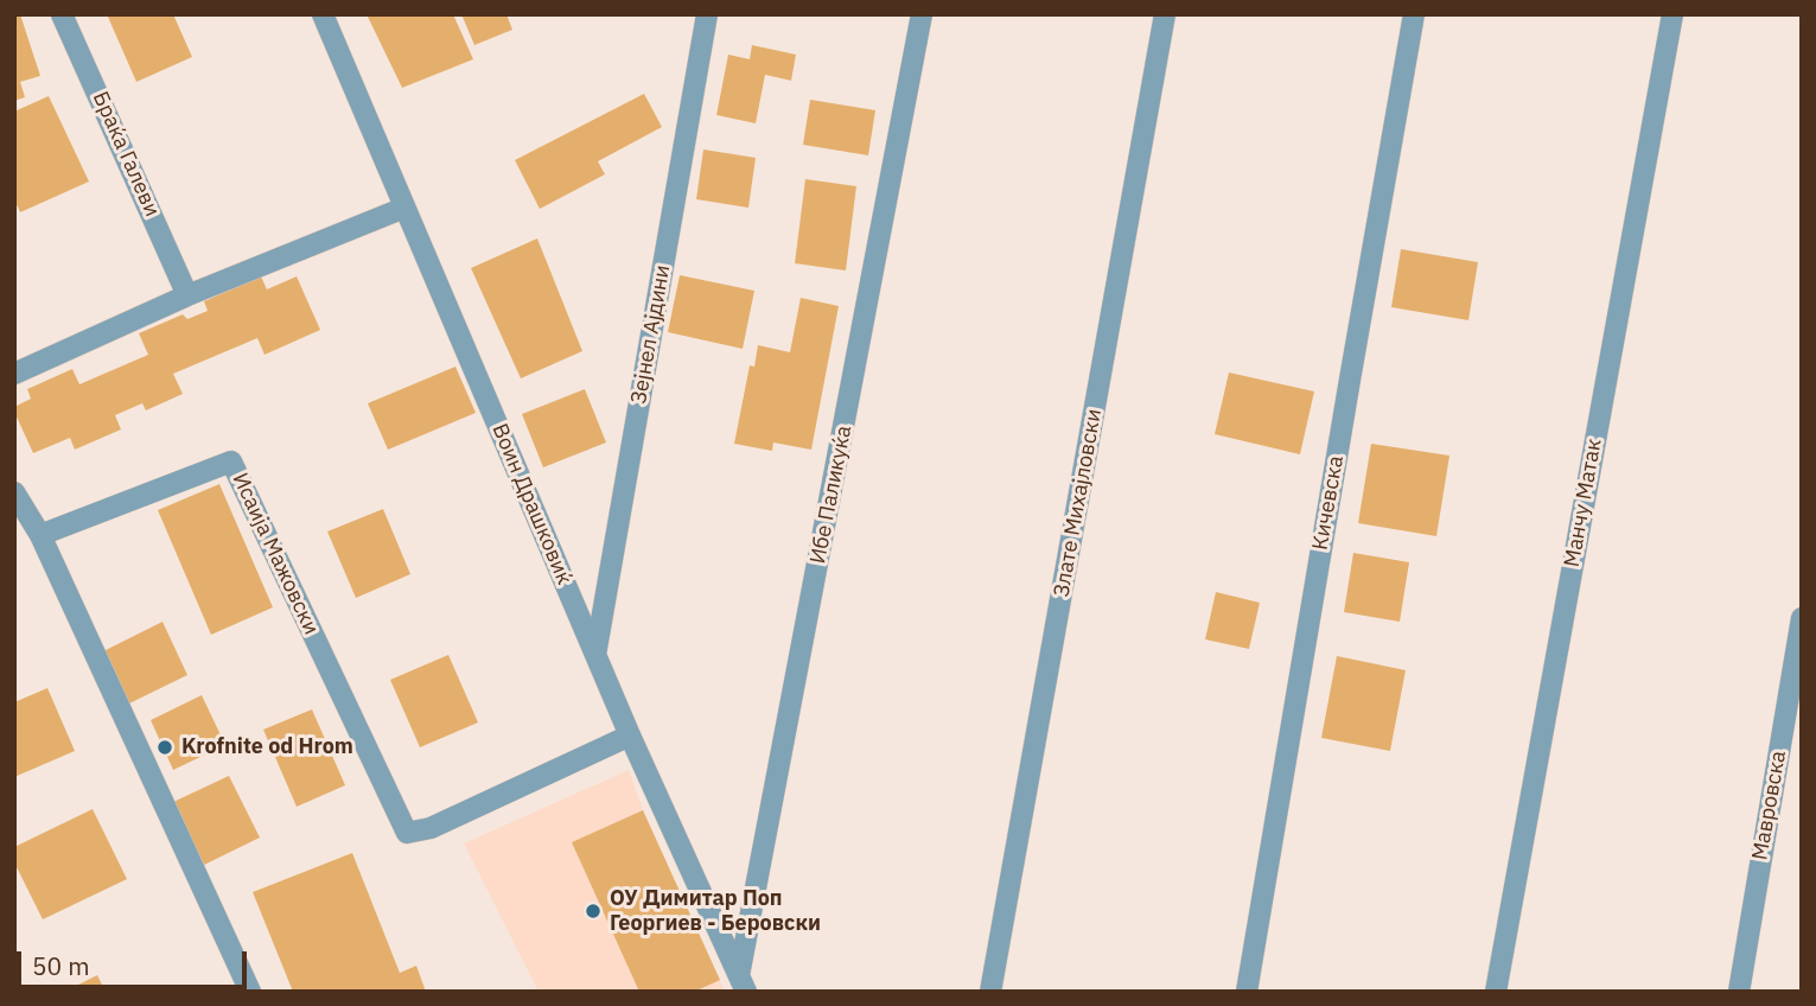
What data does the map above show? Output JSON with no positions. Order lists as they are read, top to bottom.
{
  "streets": {
    "street": [
      "Браќа Галеви",
      "Зејнел Ајдини",
      "Ибе Паликуќа",
      "Злате Михајловски",
      "Кичевска",
      "Манчу Матак",
      "Воин Драшковиќ",
      "Исаија Мажовски",
      "Мавровска"
    ]
  },
  "crossings": [
    ["Зејнел Ајдини", "Воин Драшковиќ"],
    ["Ибе Паликуќа", "Воин Драшковиќ"],
    ["Воин Драшковиќ", "Исаија Мажовски"]
  ],
  "places": ["Krofnite od Hrom", "ОУ Димитар Поп Георгиев - Беровски"],
  "scale_bar": "50 m"
}
